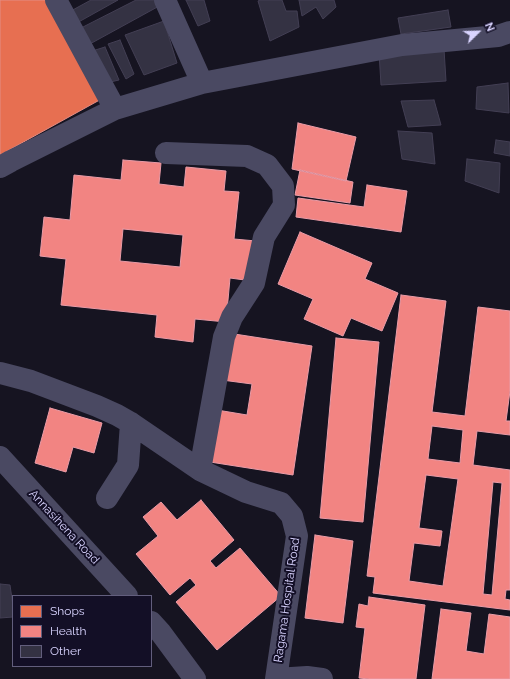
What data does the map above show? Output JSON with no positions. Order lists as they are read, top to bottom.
{
  "streets": {
    "street": ["Annasihena Road", "Ragama Hospital Road"]
  },
  "legend": ["Shops", "Health", "Other"],
  "north": "top right"
}
